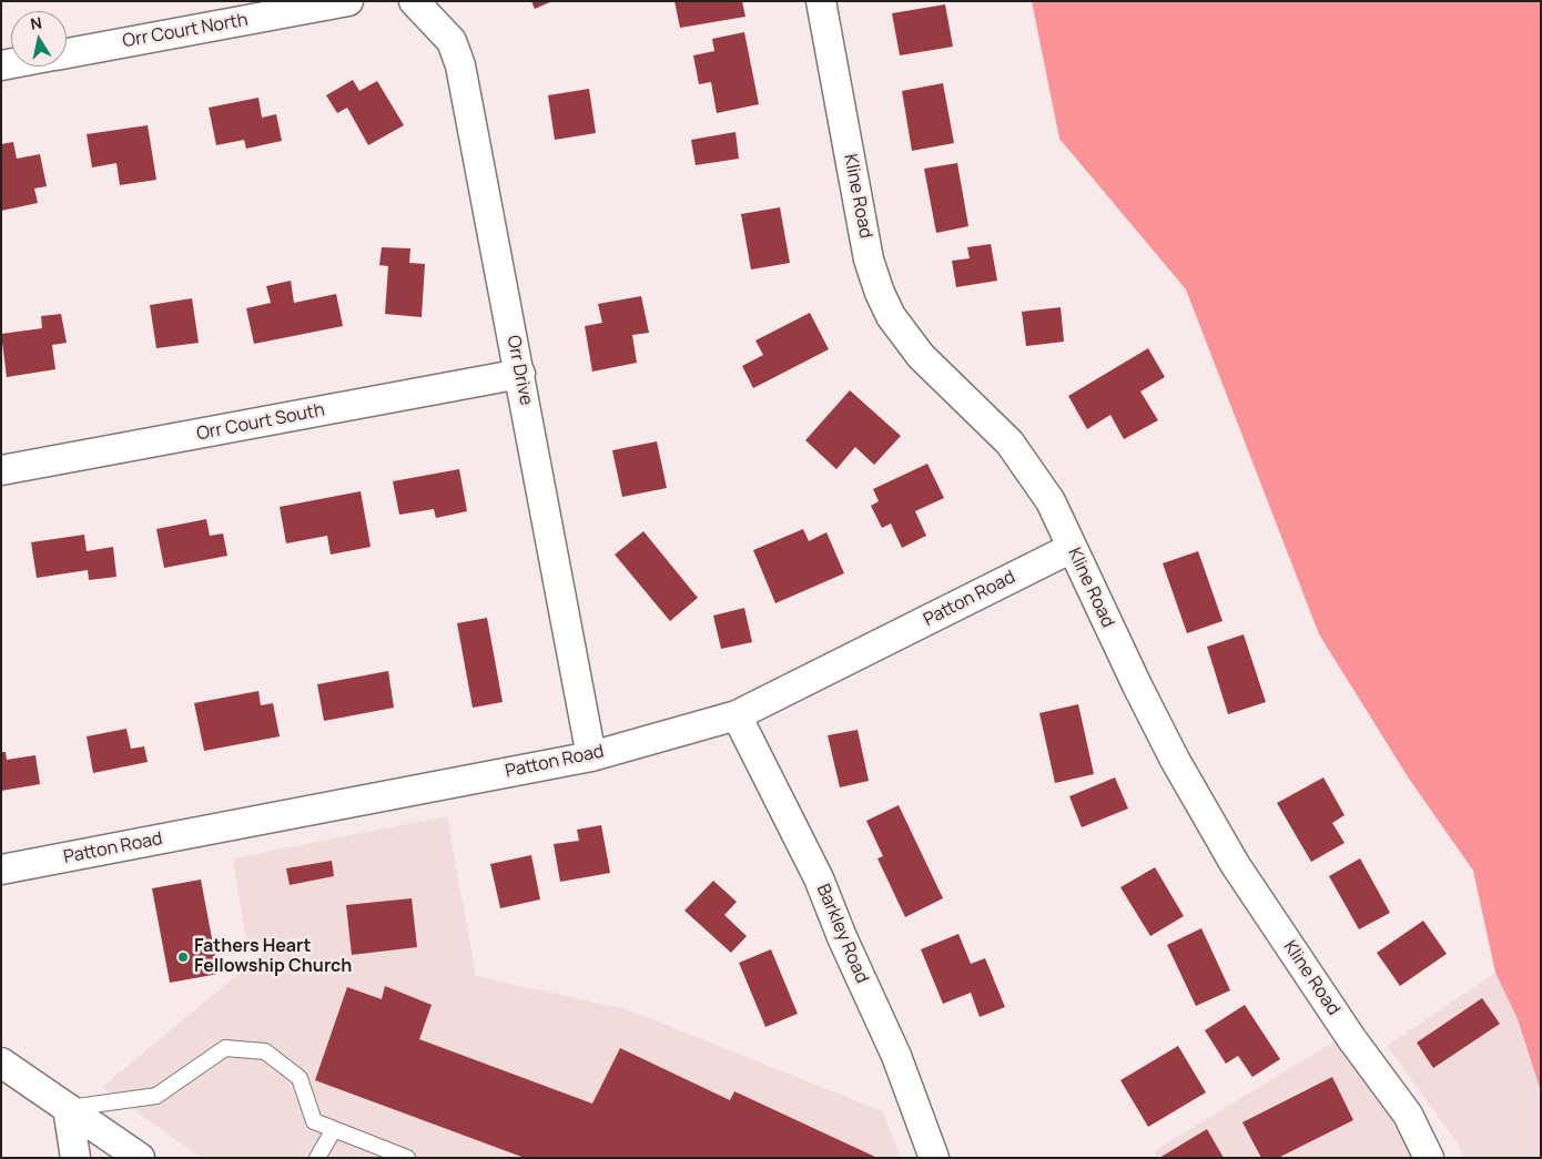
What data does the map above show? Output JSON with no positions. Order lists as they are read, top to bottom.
{
  "streets": {
    "street": [
      "Orr Court North",
      "Kline Road",
      "Orr Drive",
      "Orr Court South",
      "Patton Road",
      "Barkley Road"
    ]
  },
  "crossings": [
    ["Kline Road", "Patton Road"],
    ["Orr Drive", "Orr Court South"],
    ["Orr Drive", "Patton Road"],
    ["Patton Road", "Barkley Road"]
  ],
  "places": ["Fathers Heart Fellowship Church"],
  "north": "top"
}
